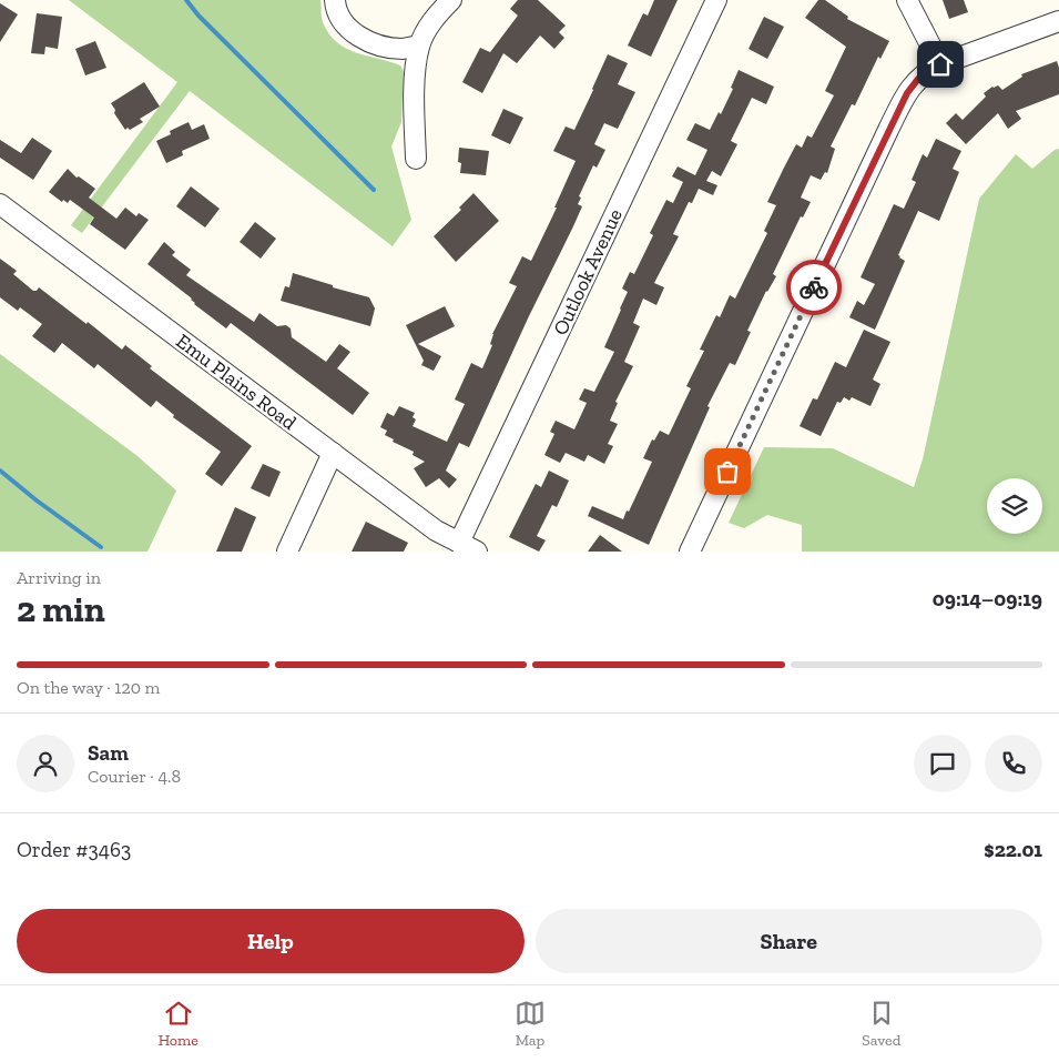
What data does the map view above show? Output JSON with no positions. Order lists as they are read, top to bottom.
{
  "streets": {
    "street": ["Outlook Avenue", "Emu Plains Road"]
  },
  "crossings": [
    ["Outlook Avenue", "Emu Plains Road"]
  ],
  "page": {
    "heading": ["2 min", "Arriving in", "09:14–09:19"],
    "panel": [
      "Sam",
      "Courier · 4.8",
      "Order #3463",
      "$22.01"
    ],
    "bar": "On the way · 120 m",
    "buttons": ["Help", "Share"],
    "tabs": ["Home", "Map", "Saved"]
  }
}
